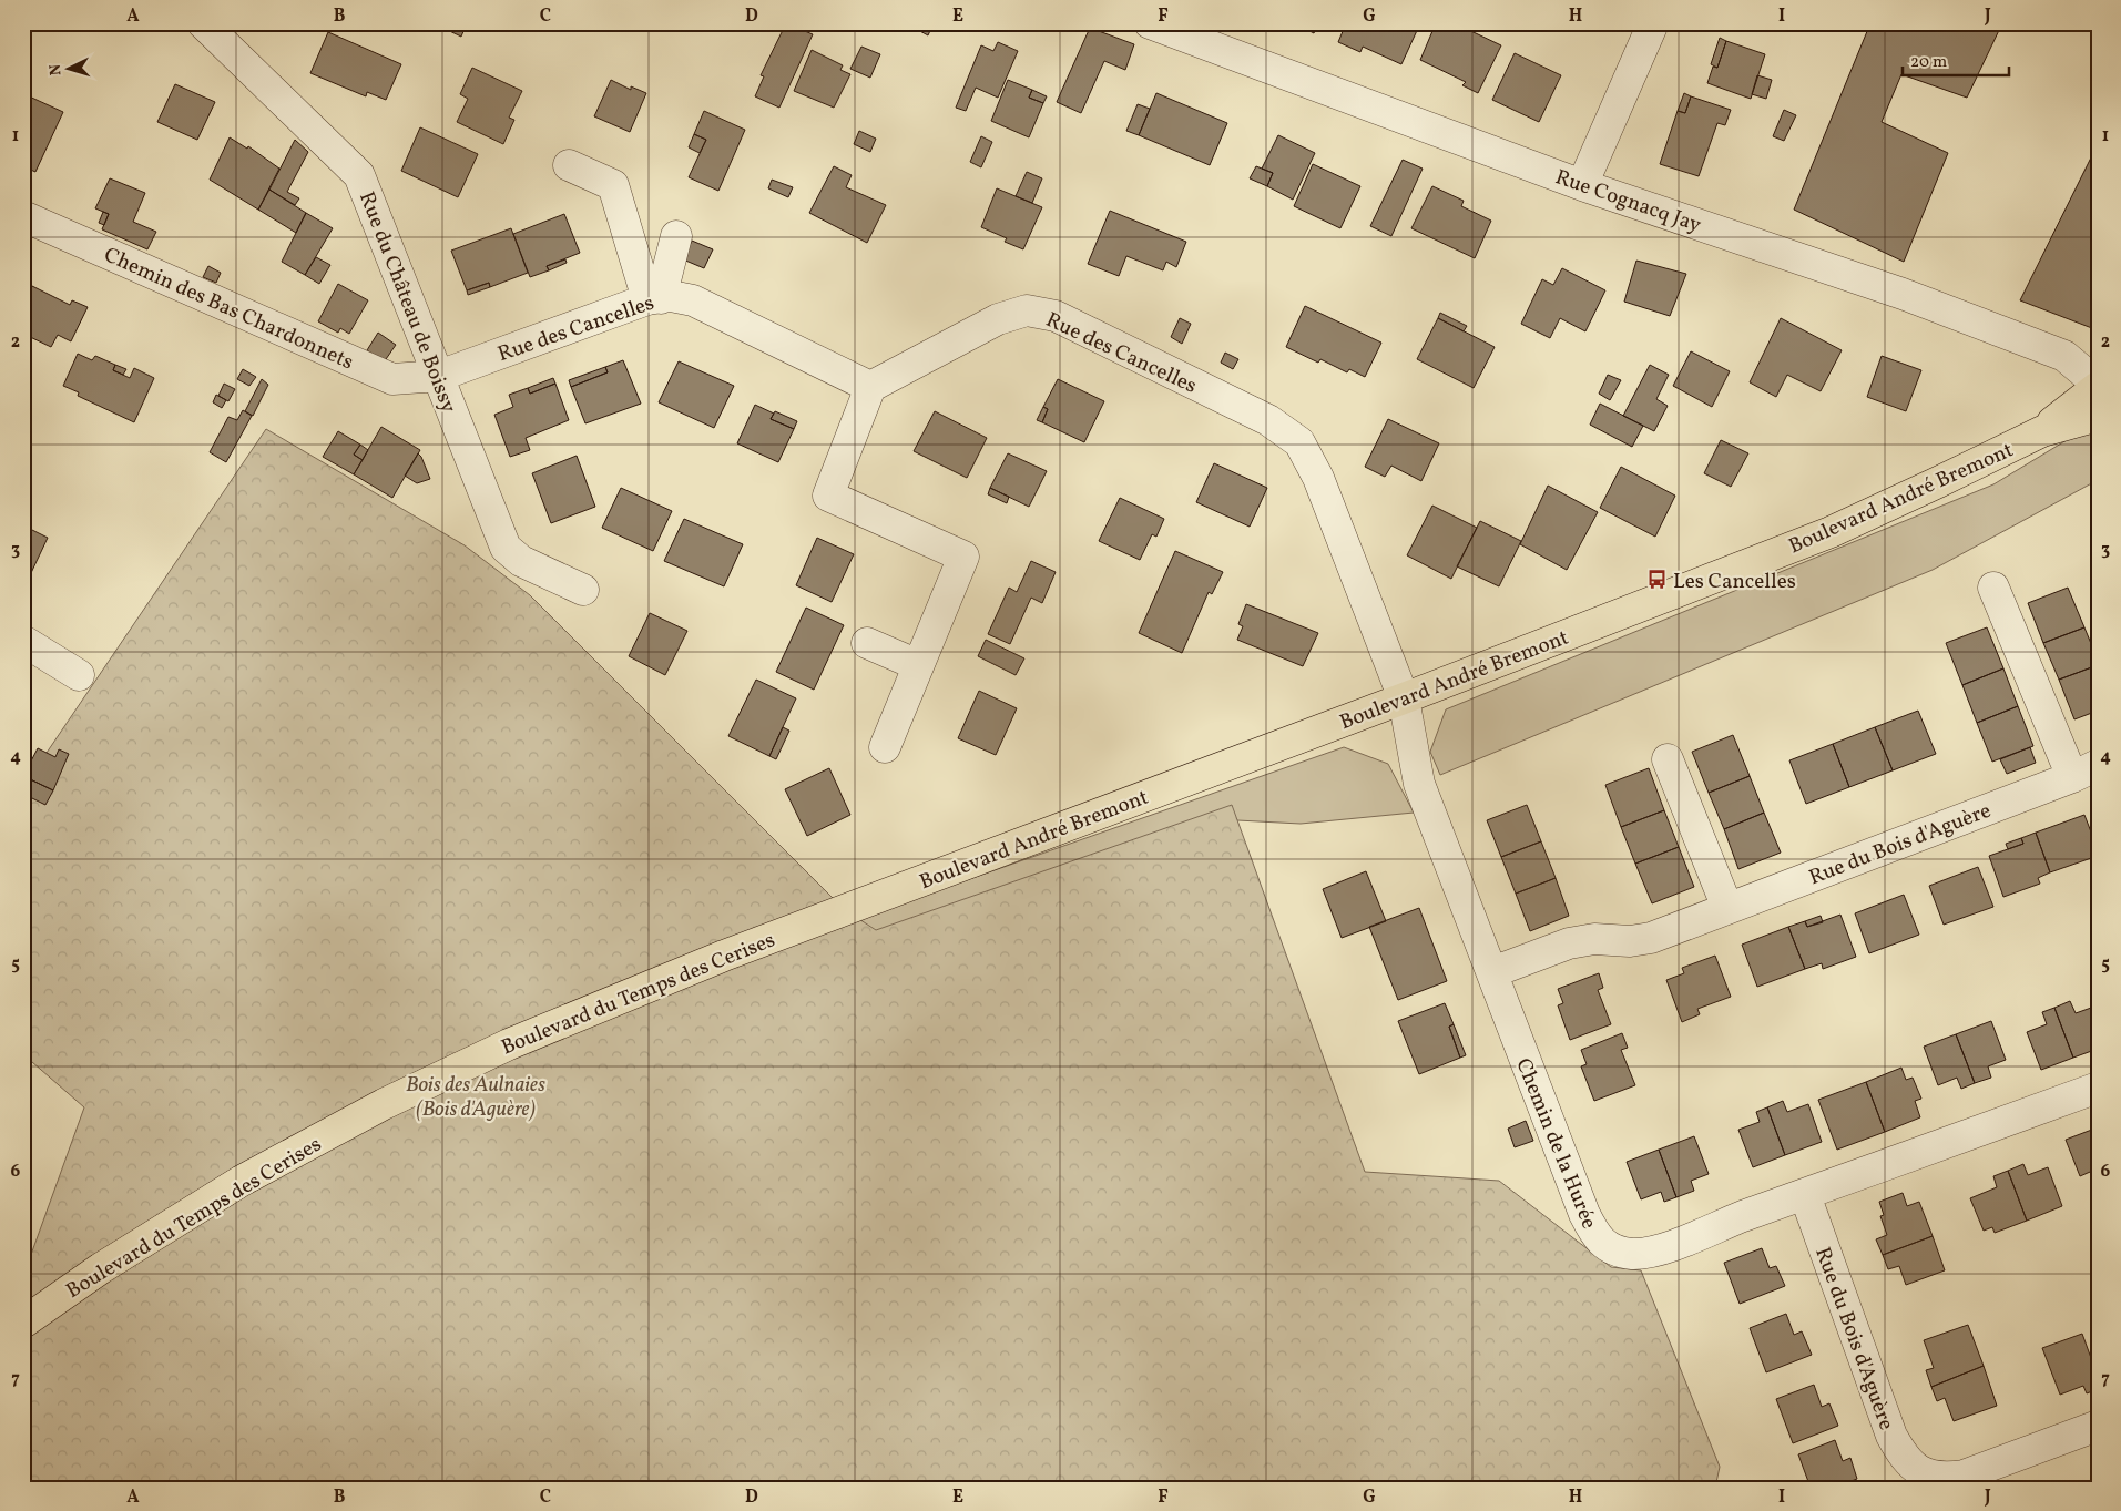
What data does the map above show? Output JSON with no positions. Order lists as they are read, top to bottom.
{
  "streets": {
    "main road": ["Boulevard André Bremont", "Boulevard du Temps des Cerises"],
    "street": [
      "Rue Cognacq Jay",
      "Rue du Château de Boissy",
      "Chemin des Bas Chardonnets",
      "Rue des Cancelles",
      "Rue du Bois d'Aguère",
      "Chemin de la Hurée"
    ]
  },
  "crossings": [
    ["Rue Cognacq Jay", "Boulevard André Bremont"],
    ["Rue du Château de Boissy", "Chemin des Bas Chardonnets"],
    ["Rue du Château de Boissy", "Rue des Cancelles"],
    ["Chemin des Bas Chardonnets", "Rue des Cancelles"],
    ["Rue des Cancelles", "Boulevard André Bremont"],
    ["Rue des Cancelles", "Chemin de la Hurée"],
    ["Boulevard André Bremont", "Boulevard du Temps des Cerises"],
    ["Boulevard André Bremont", "Chemin de la Hurée"],
    ["Rue du Bois d'Aguère", "Chemin de la Hurée"]
  ],
  "parks": ["Bois des Aulnaies (Bois d'Aguère)"],
  "places": {
    "bus stop": ["Les Cancelles"]
  },
  "scale_bar": "20 m",
  "north": "left",
  "grid": {
    "columns": [
      "A",
      "B",
      "C",
      "D",
      "E",
      "F",
      "G",
      "H",
      "I",
      "J"
    ],
    "rows": [
      "1",
      "2",
      "3",
      "4",
      "5",
      "6",
      "7"
    ]
  }
}
